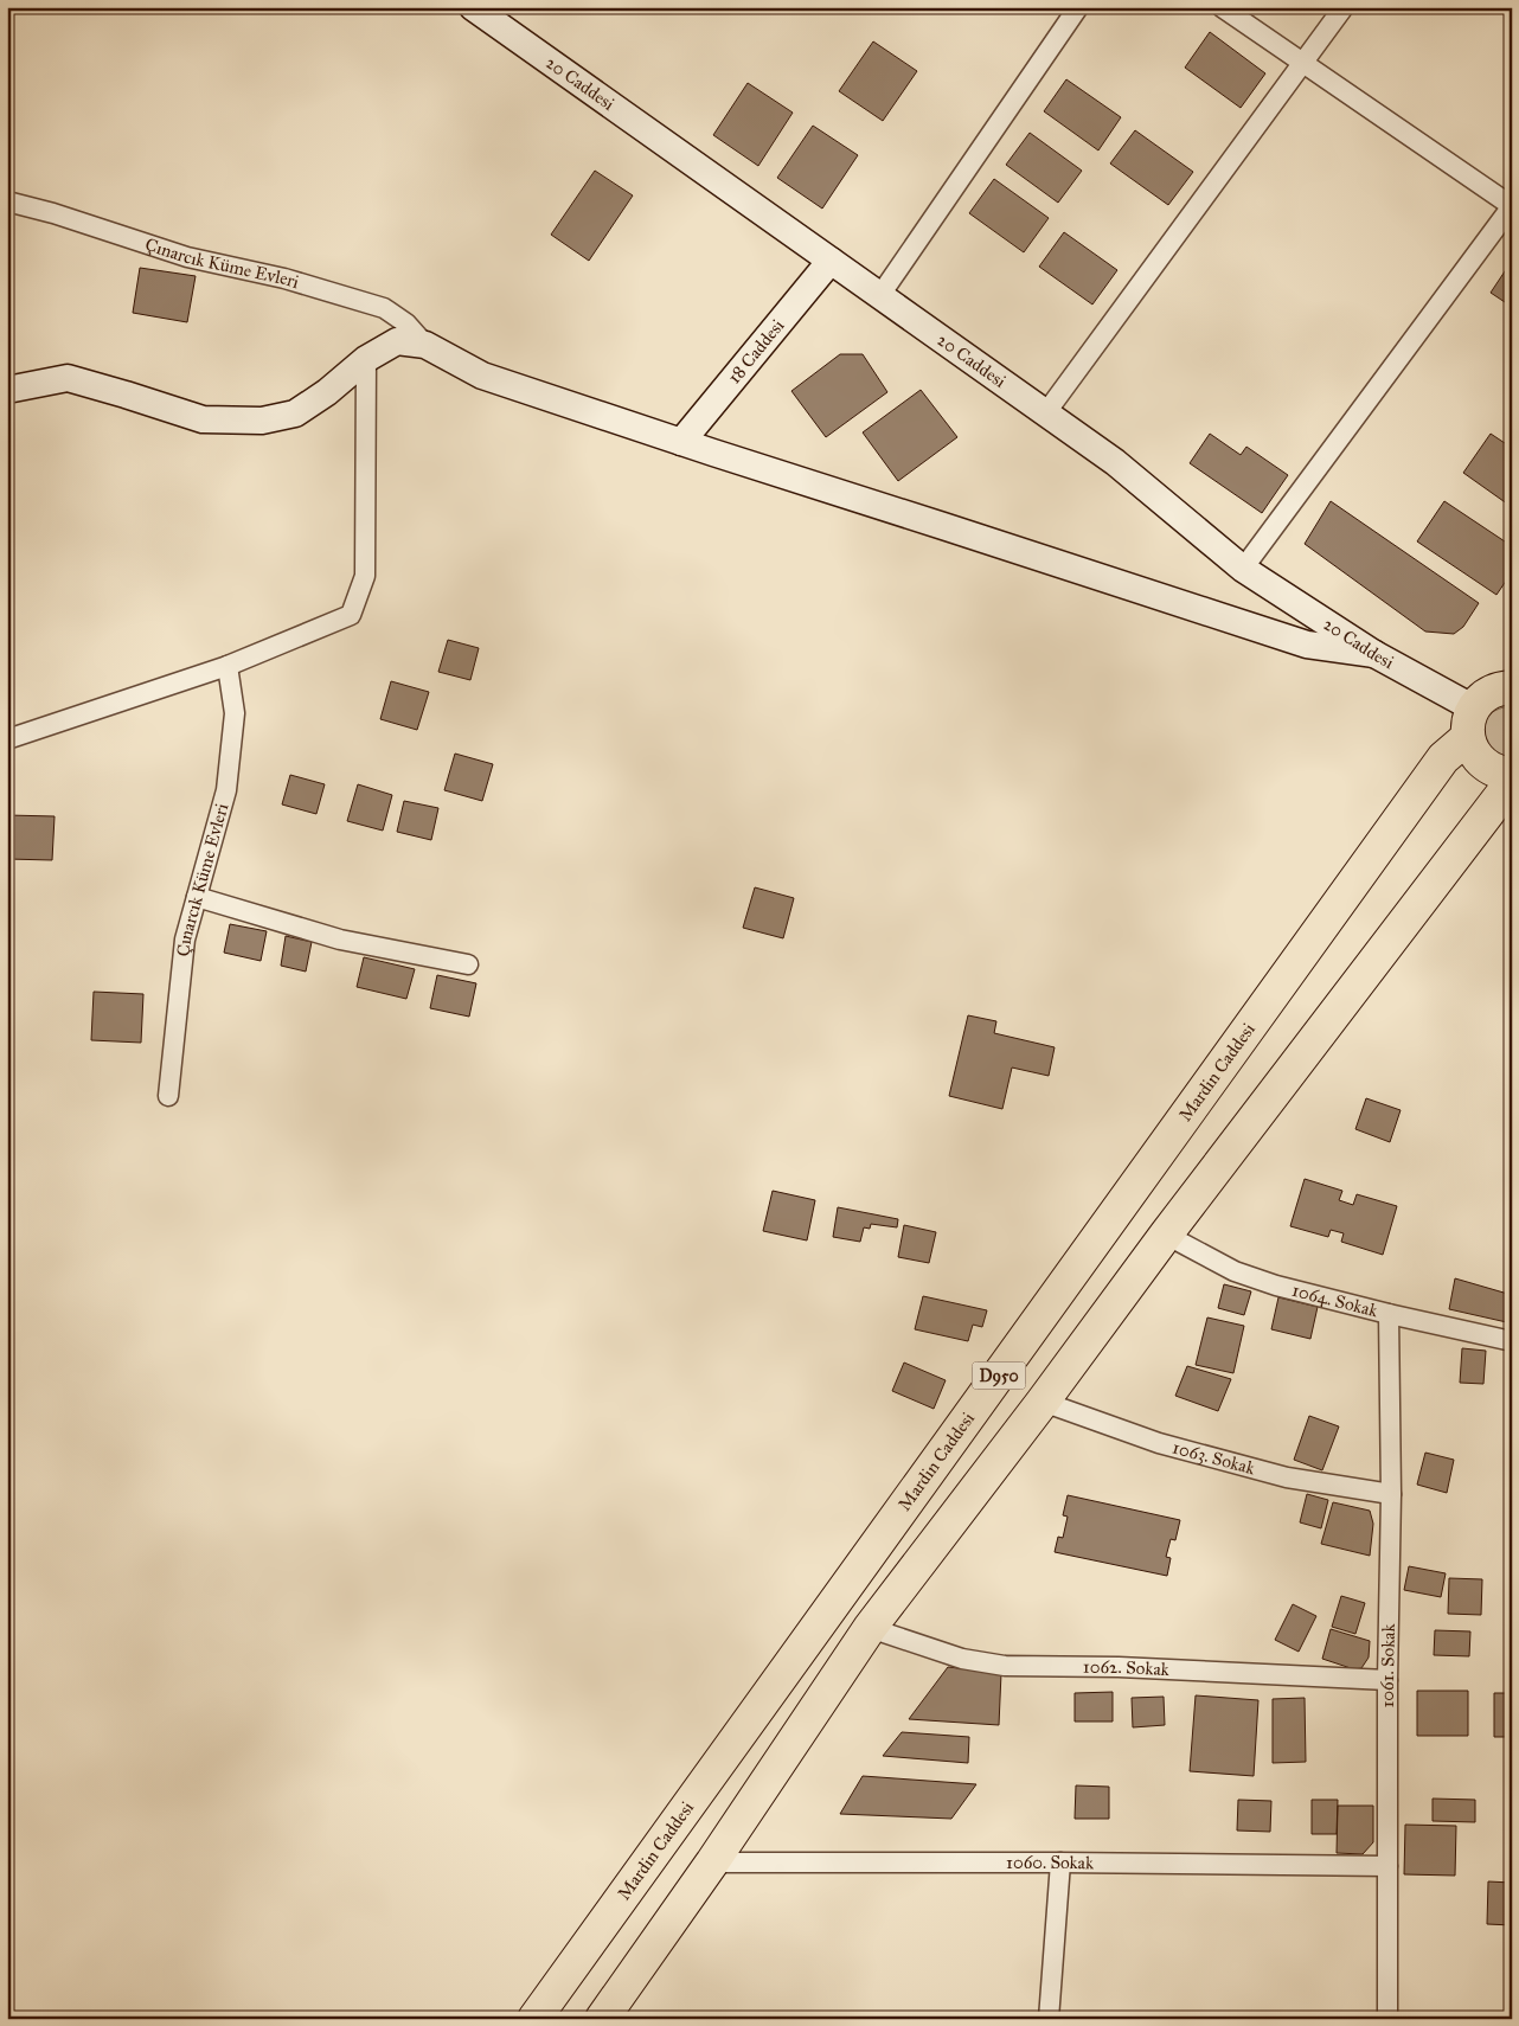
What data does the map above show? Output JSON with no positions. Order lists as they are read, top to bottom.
{
  "streets": {
    "highway": ["Mardin Caddesi", "D950"],
    "street": [
      "20 Caddesi",
      "Çınarcık Küme Evleri",
      "18 Caddesi",
      "1064. Sokak",
      "1063. Sokak",
      "1061. Sokak",
      "1062. Sokak",
      "1060. Sokak"
    ]
  },
  "crossings": [
    ["20 Caddesi", "Çınarcık Küme Evleri"],
    ["20 Caddesi", "18 Caddesi"],
    ["20 Caddesi", "Mardin Caddesi"],
    ["Çınarcık Küme Evleri", "18 Caddesi"],
    ["1064. Sokak", "D950"],
    ["1064. Sokak", "1061. Sokak"],
    ["D950", "1063. Sokak"],
    ["D950", "1062. Sokak"],
    ["D950", "1060. Sokak"],
    ["1063. Sokak", "1061. Sokak"],
    ["1061. Sokak", "1062. Sokak"],
    ["1061. Sokak", "1060. Sokak"]
  ]
}
